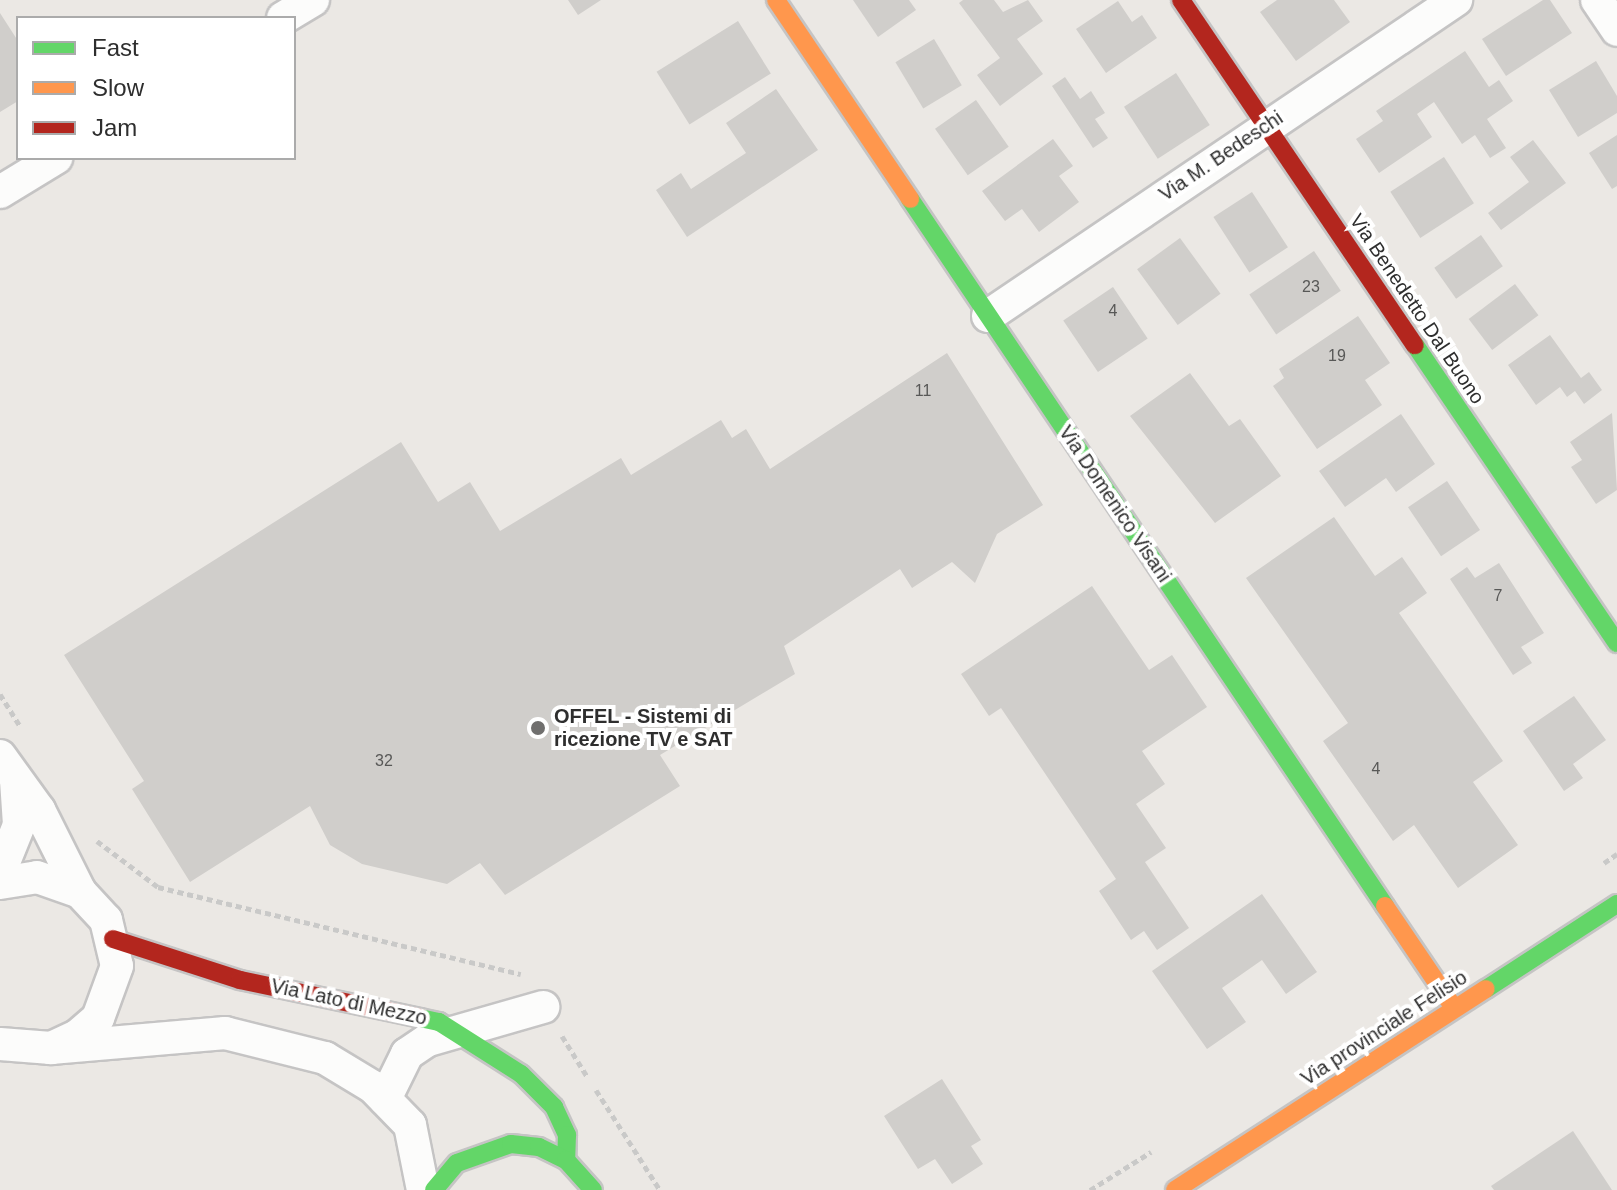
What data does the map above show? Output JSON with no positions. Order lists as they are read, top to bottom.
{
  "streets": {
    "street": [
      "Via M. Bedeschi",
      "Via Benedetto Dal Buono",
      "Via Domenico Visani",
      "Via Lato di Mezzo",
      "Via provinciale Felisio"
    ]
  },
  "crossings": [
    ["Via M. Bedeschi", "Via Benedetto Dal Buono"],
    ["Via M. Bedeschi", "Via Domenico Visani"],
    ["Via Domenico Visani", "Via provinciale Felisio"]
  ],
  "places": ["OFFEL - Sistemi di ricezione TV e SAT"],
  "house_numbers": [
    "23",
    "4",
    "19",
    "11",
    "7",
    "32",
    "4"
  ],
  "legend": ["Fast", "Slow", "Jam"]
}
